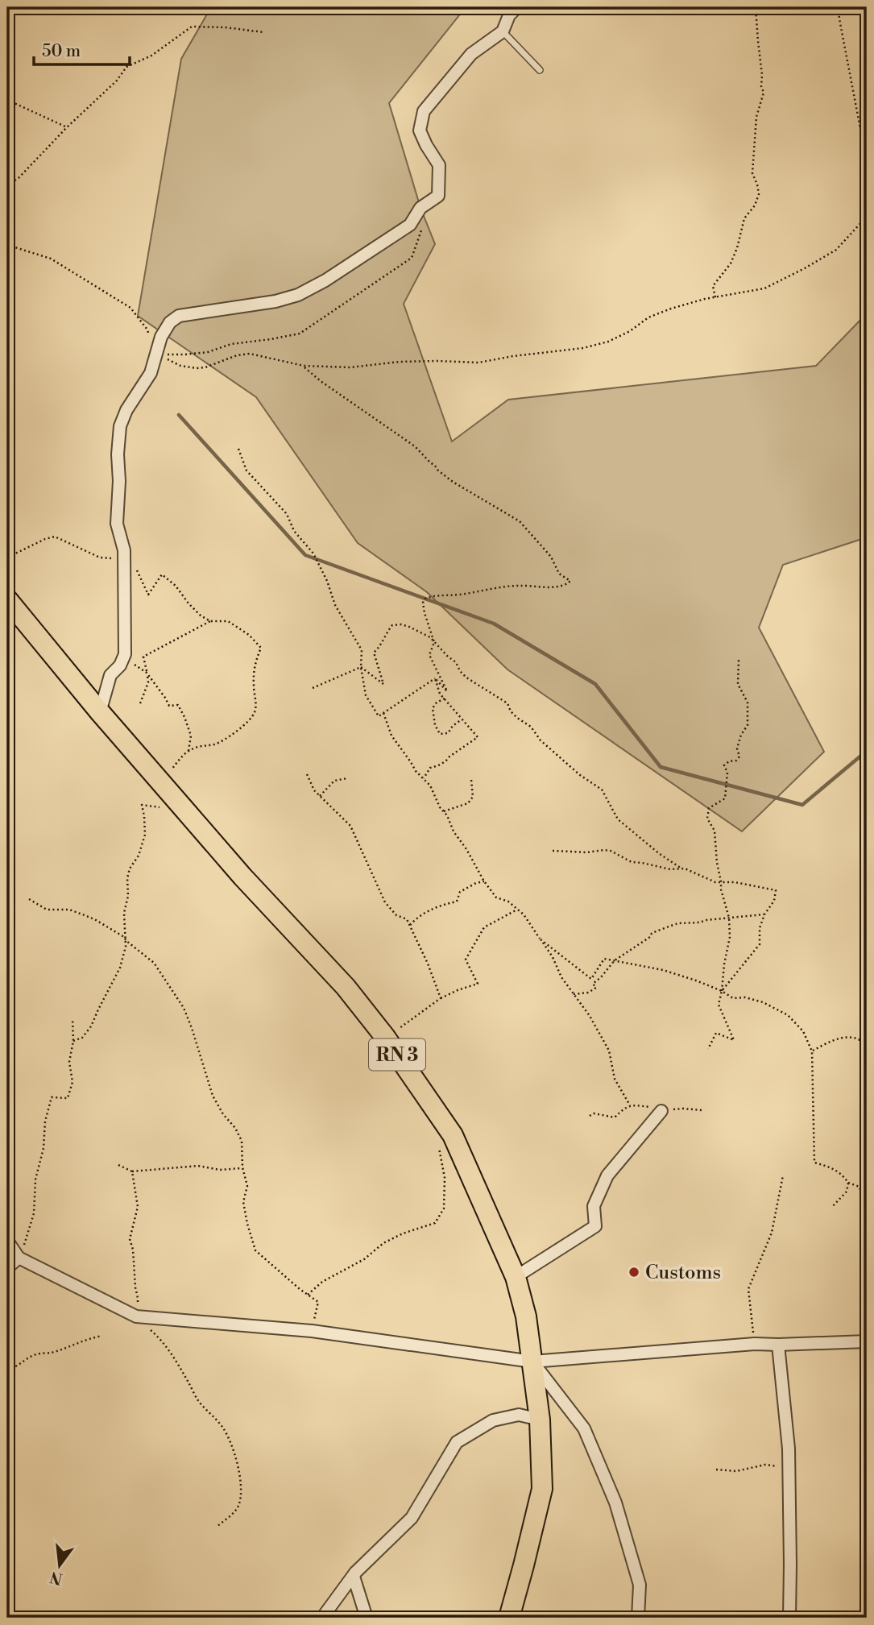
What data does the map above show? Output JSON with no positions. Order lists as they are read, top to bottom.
{
  "streets": {
    "highway": ["RN 3"]
  },
  "places": ["Customs"],
  "scale_bar": "50 m",
  "north": "bottom"
}
